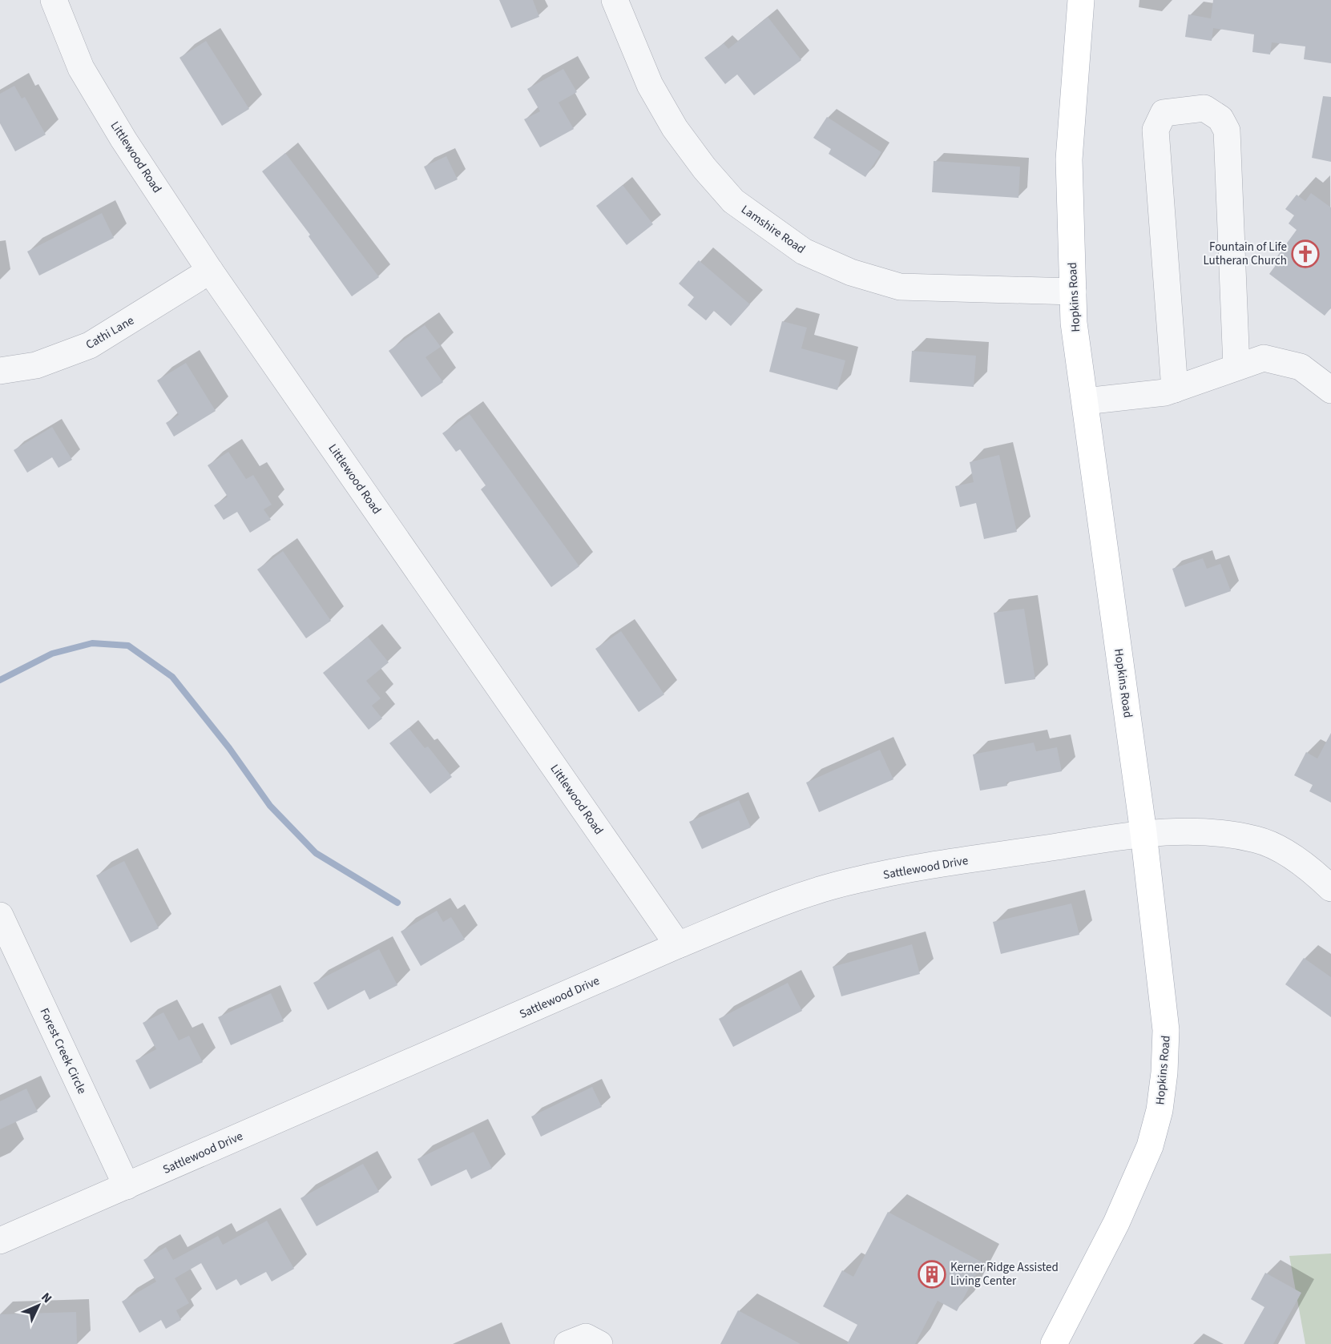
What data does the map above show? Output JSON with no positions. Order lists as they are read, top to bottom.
{
  "streets": {
    "main road": ["Hopkins Road"],
    "street": [
      "Littlewood Road",
      "Lamshire Road",
      "Cathi Lane",
      "Sattlewood Drive",
      "Forest Creek Circle"
    ]
  },
  "crossings": [
    ["Littlewood Road", "Cathi Lane"],
    ["Littlewood Road", "Sattlewood Drive"],
    ["Lamshire Road", "Hopkins Road"],
    ["Hopkins Road", "Sattlewood Drive"],
    ["Sattlewood Drive", "Forest Creek Circle"]
  ],
  "places": {
    "church": ["Fountain of Life Lutheran Church"],
    "building": ["Kerner Ridge Assisted Living Center"]
  },
  "north": "top right"
}
